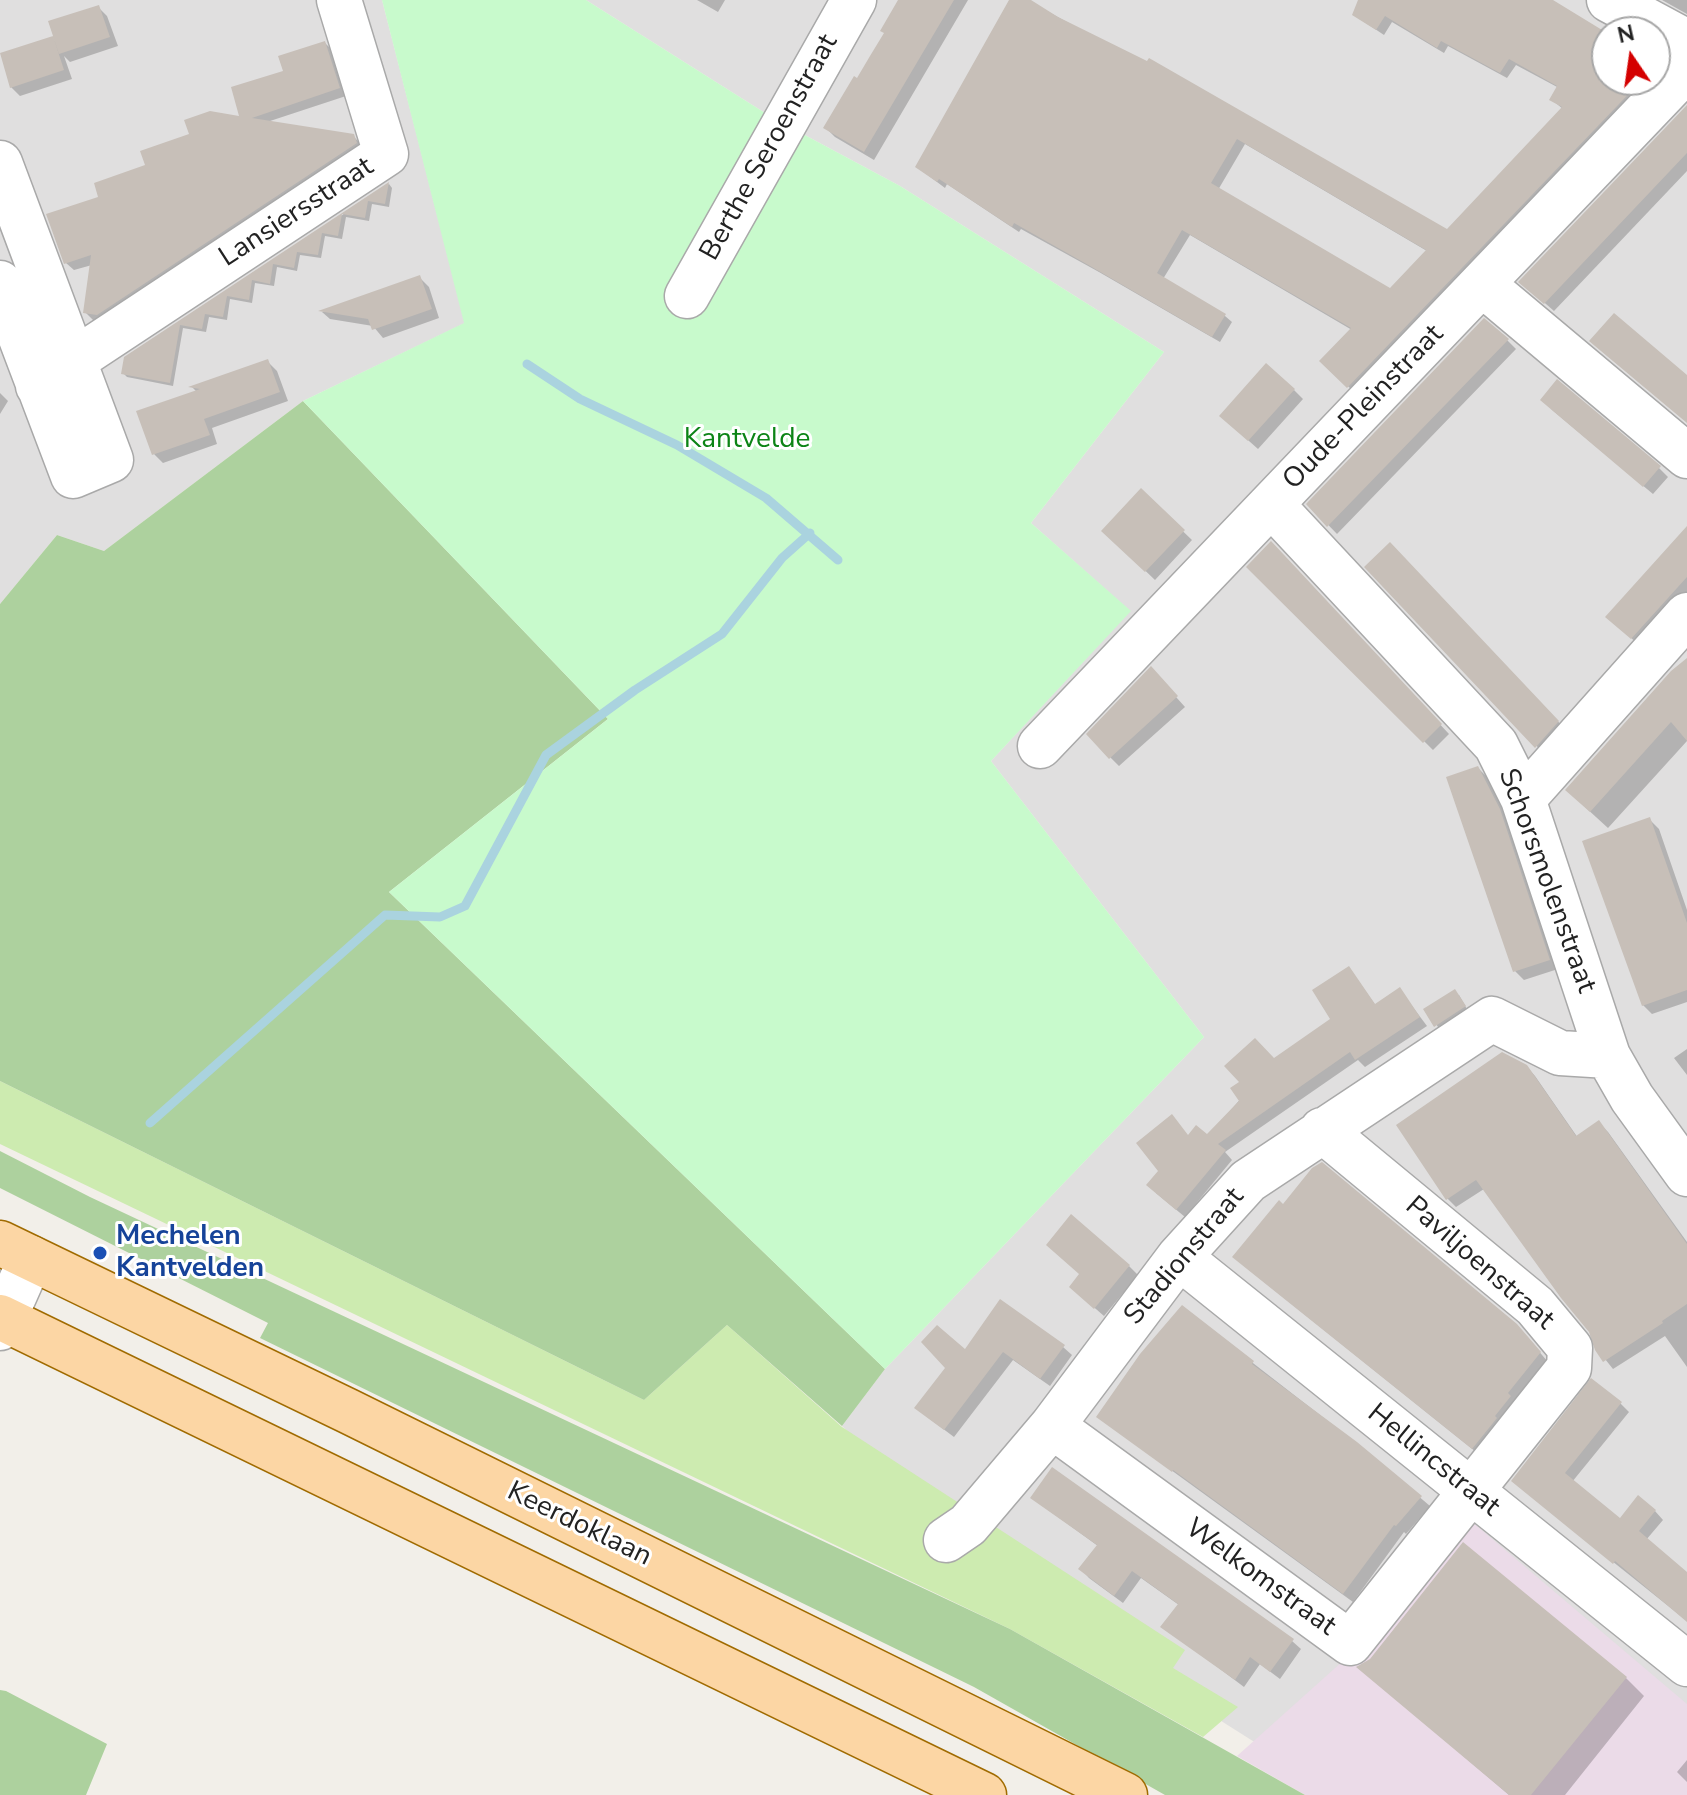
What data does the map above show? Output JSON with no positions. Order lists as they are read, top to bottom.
{
  "streets": {
    "main road": ["Keerdoklaan"],
    "street": [
      "Berthe Seroenstraat",
      "Lansiersstraat",
      "Oude-Pleinstraat",
      "Schorsmolenstraat",
      "Stadionstraat",
      "Paviljoenstraat",
      "Hellincstraat",
      "Welkomstraat"
    ]
  },
  "crossings": [
    ["Oude-Pleinstraat", "Schorsmolenstraat"],
    ["Schorsmolenstraat", "Stadionstraat"],
    ["Stadionstraat", "Paviljoenstraat"],
    ["Stadionstraat", "Hellincstraat"],
    ["Stadionstraat", "Welkomstraat"],
    ["Paviljoenstraat", "Hellincstraat"],
    ["Paviljoenstraat", "Welkomstraat"],
    ["Hellincstraat", "Welkomstraat"]
  ],
  "parks": ["Kantvelde"],
  "places": ["Mechelen Kantvelden"],
  "north": "top"
}
